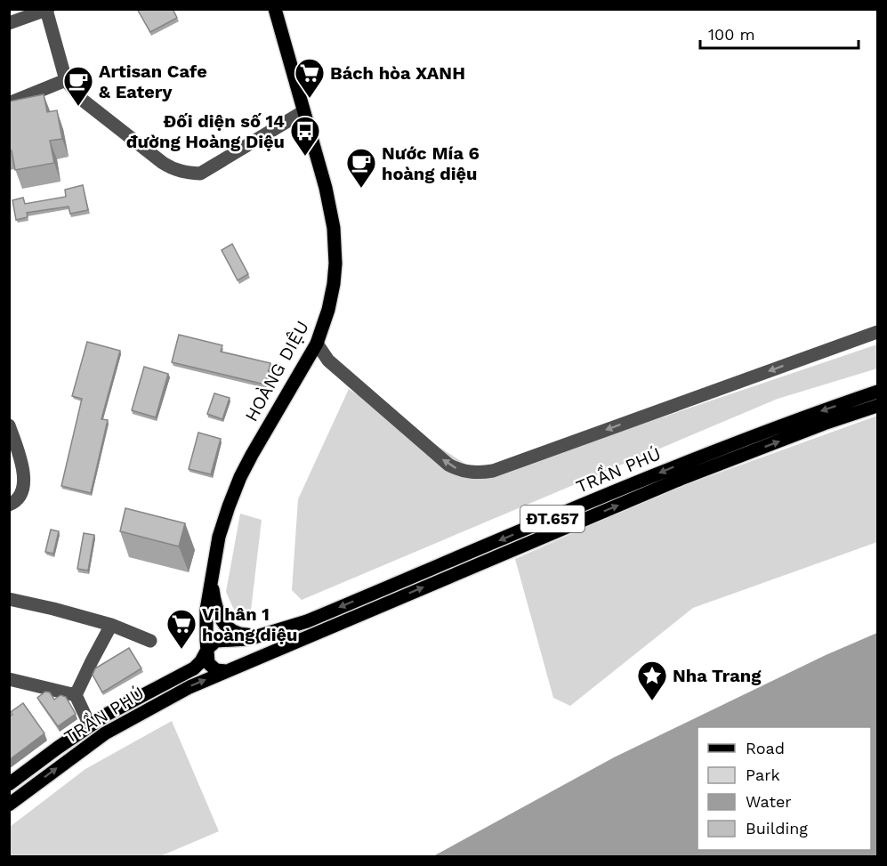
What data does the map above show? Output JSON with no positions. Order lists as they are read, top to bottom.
{
  "streets": {
    "main road": ["HOÀNG DIỆU", "TRẦN PHÚ", "ĐT.657"]
  },
  "crossings": [
    ["HOÀNG DIỆU", "TRẦN PHÚ"],
    ["HOÀNG DIỆU", "ĐT.657"],
    ["TRẦN PHÚ", "ĐT.657"]
  ],
  "places": {
    "supermarket": ["Bách hòa XANH", "Vi hân 1 hoàng diệu"],
    "cafe": ["Artisan Cafe & Eatery", "Nước Mía 6 hoàng diệu"],
    "bus stop": ["Đối diện số 14 đường Hoàng Diệu"],
    "place": ["Nha Trang"]
  },
  "legend": [
    "Road",
    "Park",
    "Water",
    "Building"
  ],
  "scale_bar": "100 m"
}
